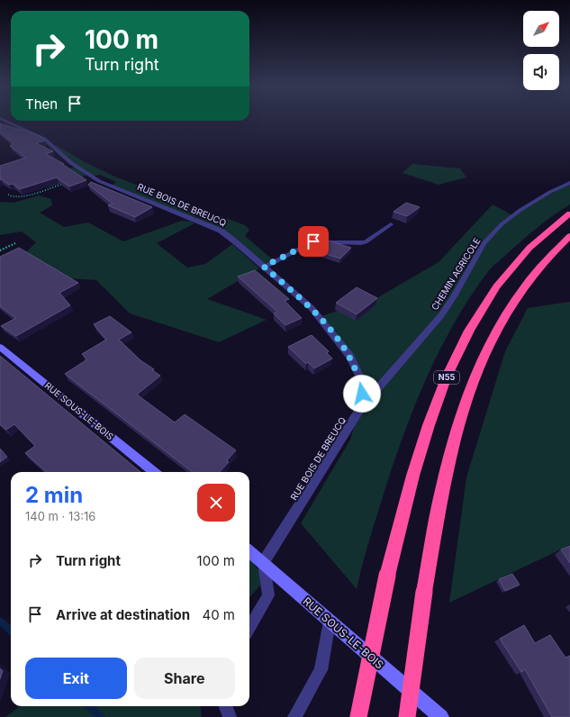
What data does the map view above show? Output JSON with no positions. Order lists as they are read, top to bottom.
{
  "streets": {
    "highway": ["N55"],
    "street": ["RUE BOIS DE BREUCQ", "RUE SOUS-LE-BOIS"],
    "lane": ["CHEMIN AGRICOLE"]
  },
  "crossings": [
    ["RUE BOIS DE BREUCQ", "CHEMIN AGRICOLE"],
    ["RUE BOIS DE BREUCQ", "RUE SOUS-LE-BOIS"]
  ],
  "north": "top right",
  "page": {
    "turn": ["100 m", "Turn right"],
    "then": "Then",
    "heading": ["2 min", "140 m · 13:16"],
    "list": [
      {
        "name": "Turn right",
        "value": "100 m"
      },
      {
        "name": "Arrive at destination",
        "value": "40 m"
      }
    ],
    "buttons": ["Exit", "Share"]
  }
}
